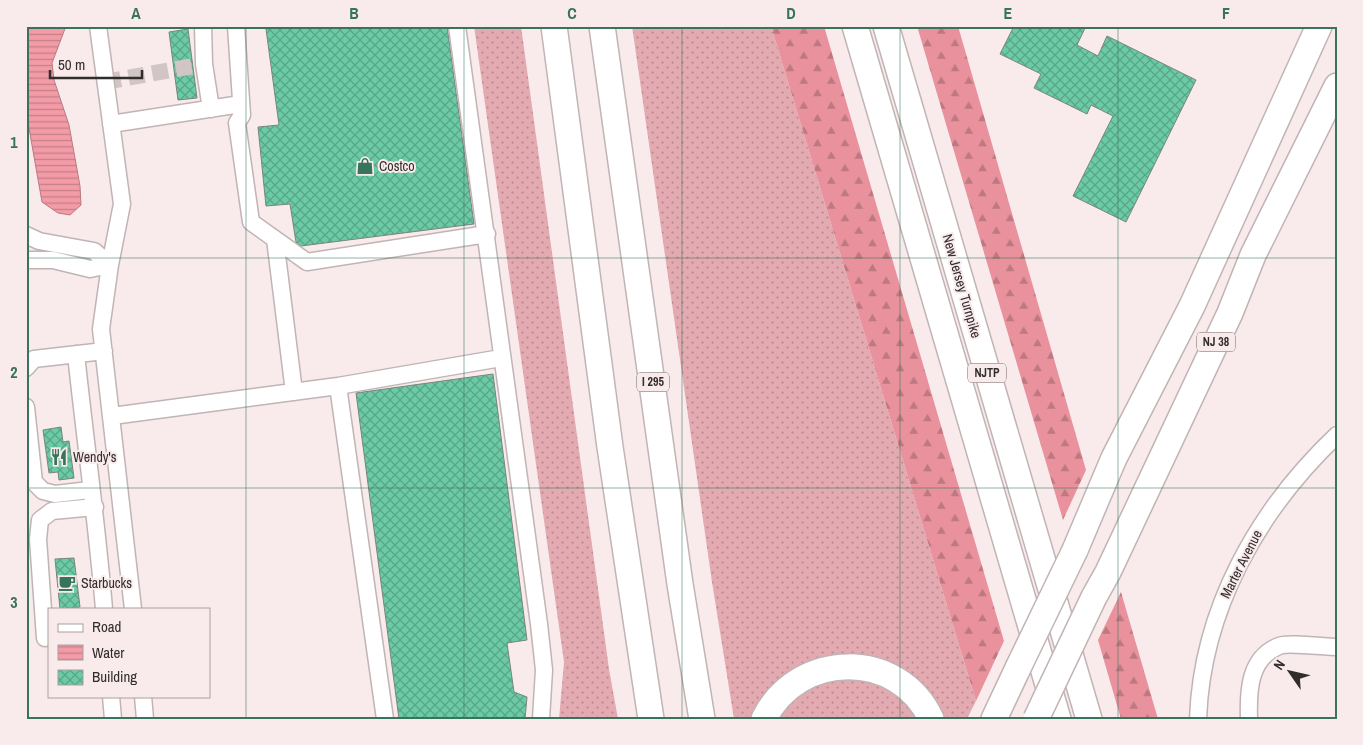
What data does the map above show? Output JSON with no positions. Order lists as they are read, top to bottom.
{
  "streets": {
    "highway": [
      "New Jersey Turnpike",
      "NJ 38",
      "NJTP",
      "I 295"
    ],
    "street": ["Marter Avenue"]
  },
  "places": {
    "shop": ["Costco"],
    "restaurant": ["Wendy's"],
    "cafe": ["Starbucks"]
  },
  "legend": ["Road", "Water", "Building"],
  "scale_bar": "50 m",
  "north": "top left",
  "grid": {
    "columns": [
      "A",
      "B",
      "C",
      "D",
      "E",
      "F"
    ],
    "rows": ["1", "2", "3"]
  }
}
